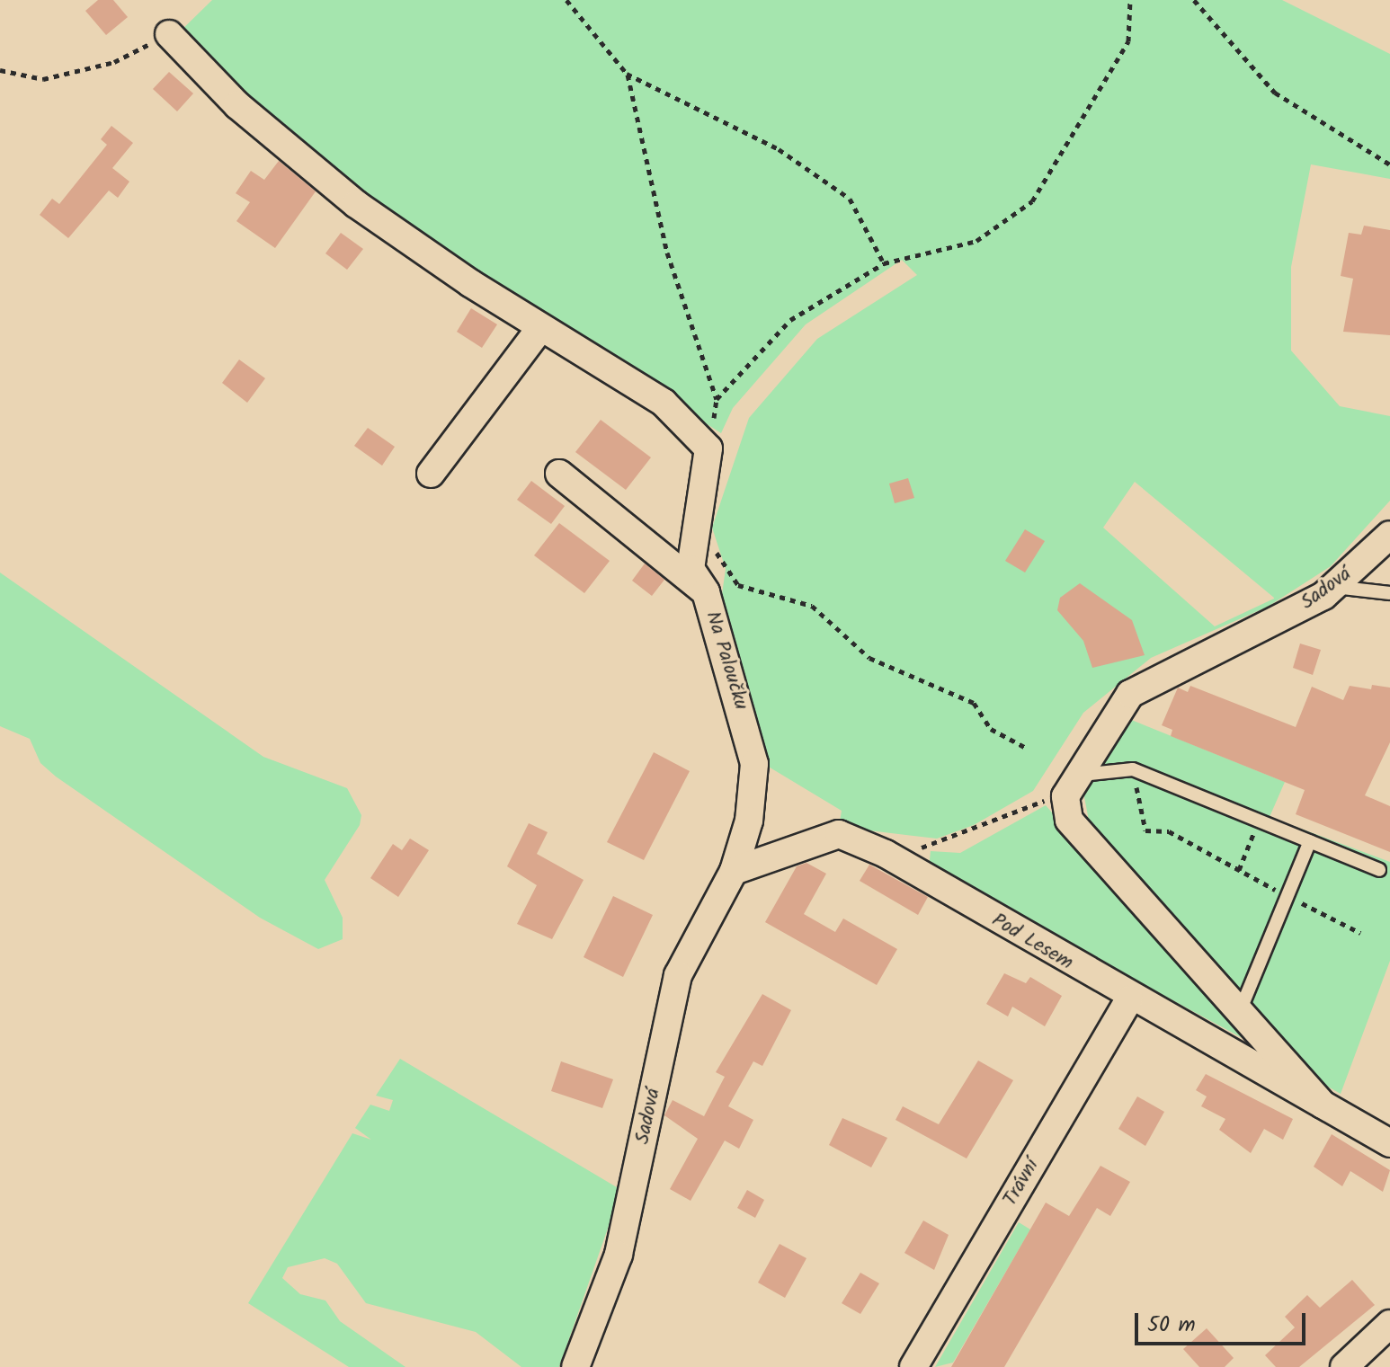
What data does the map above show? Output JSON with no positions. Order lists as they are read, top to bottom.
{
  "streets": {
    "street": [
      "Sadová",
      "Na Paloučku",
      "Pod Lesem",
      "Trávní"
    ]
  },
  "crossings": [
    ["Sadová", "Na Paloučku"],
    ["Sadová", "Pod Lesem"],
    ["Na Paloučku", "Pod Lesem"],
    ["Pod Lesem", "Trávní"]
  ],
  "scale_bar": "50 m"
}
